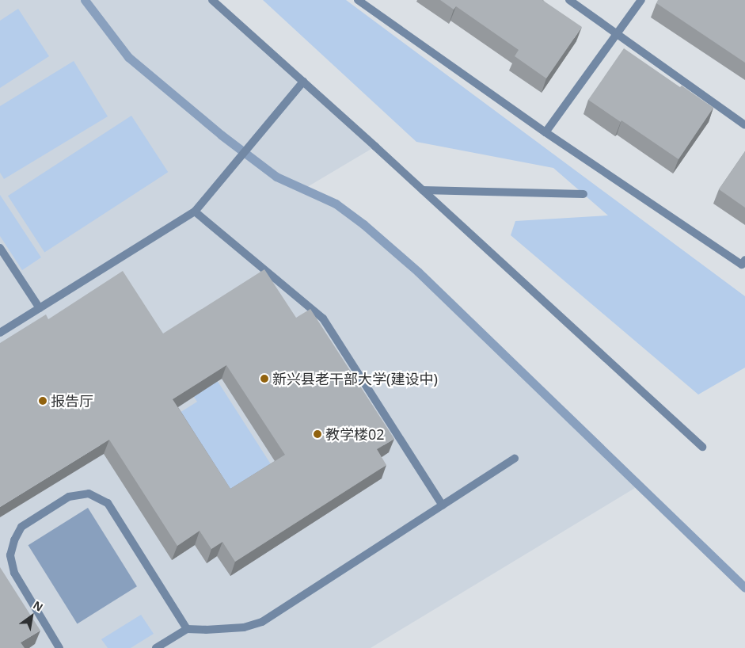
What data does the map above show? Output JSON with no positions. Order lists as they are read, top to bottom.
{
  "places": ["新兴县老干部大学(建设中)", "报告厅", "教学楼02"],
  "north": "top right"
}
